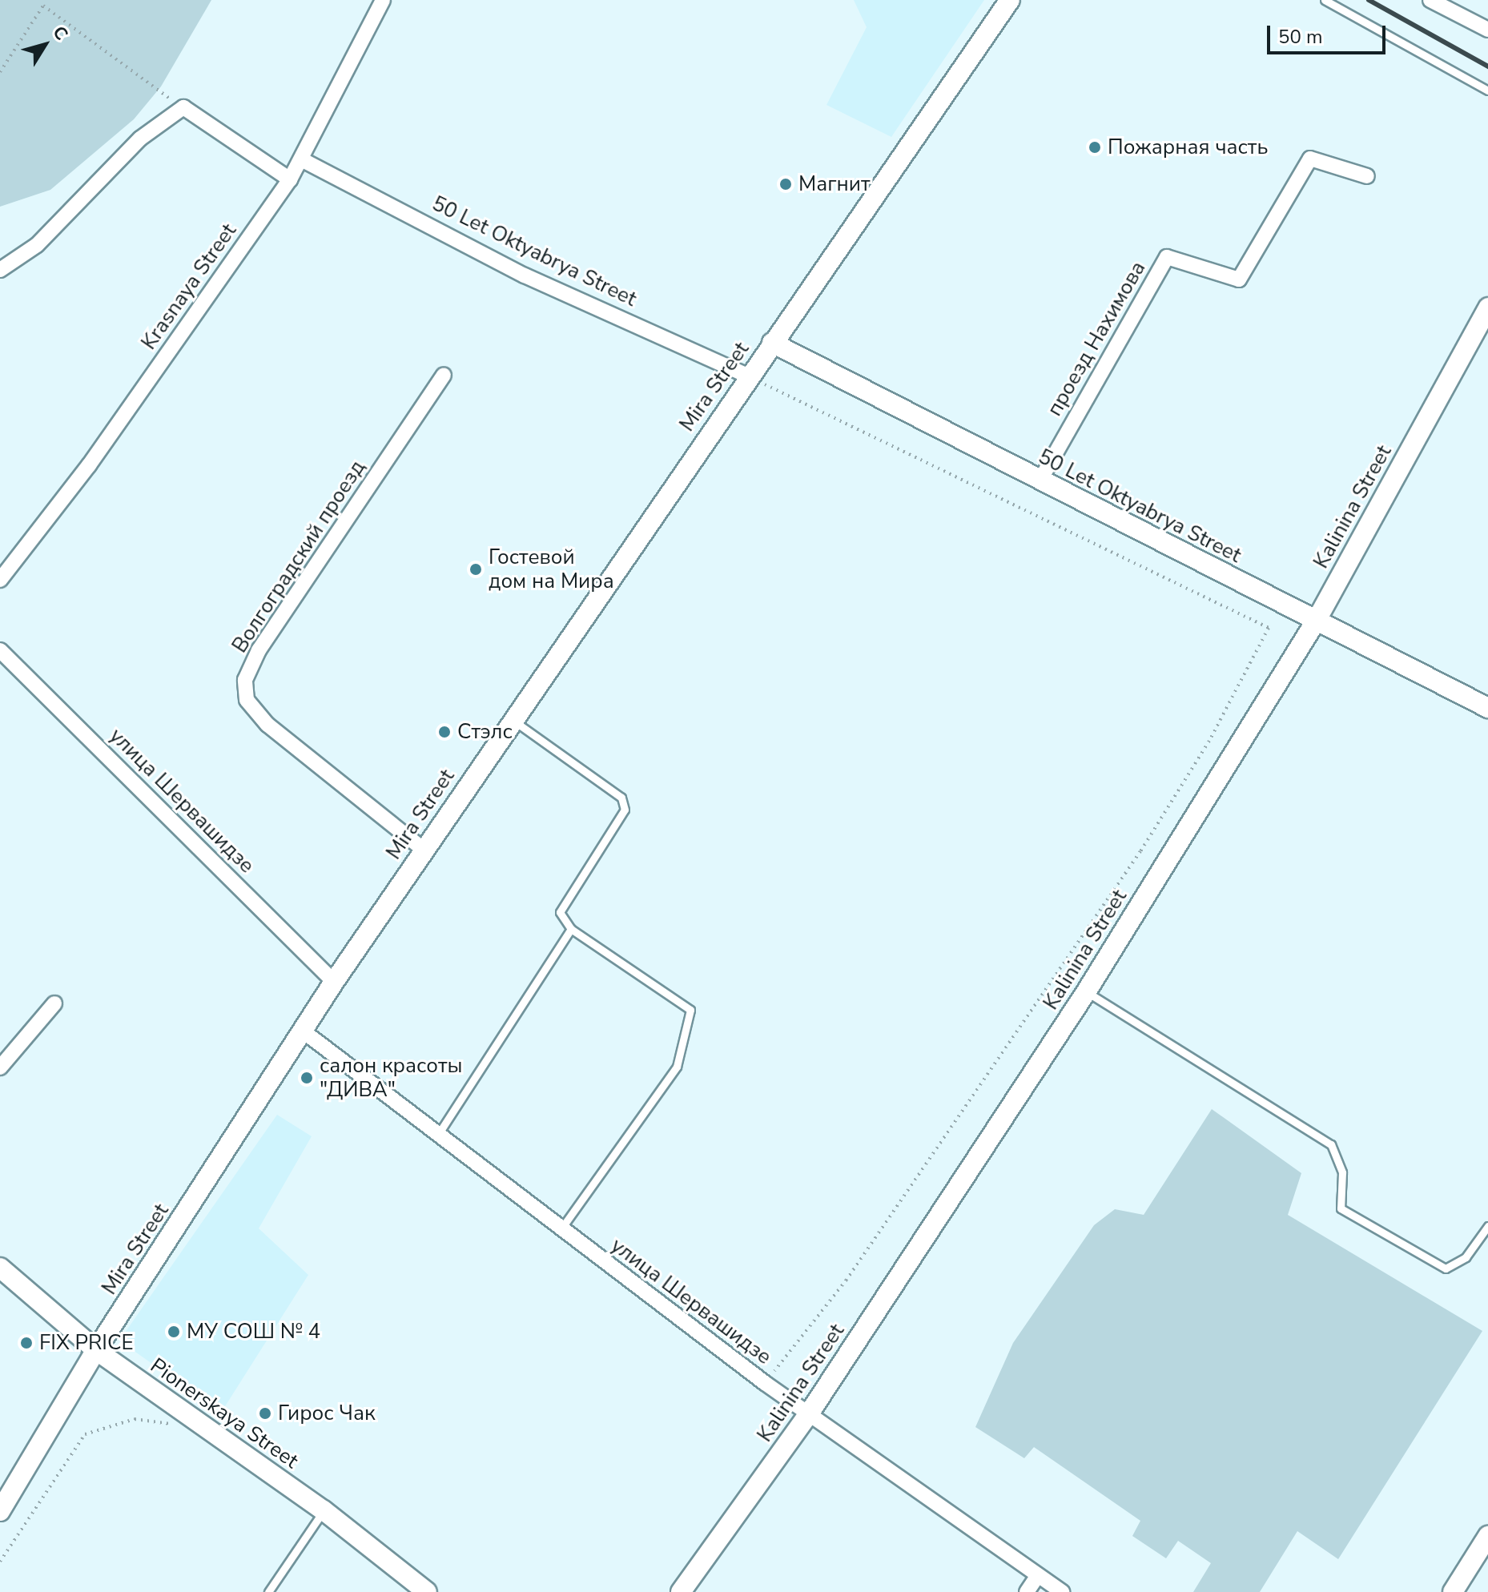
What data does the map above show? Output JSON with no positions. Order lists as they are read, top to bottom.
{
  "streets": {
    "street": [
      "50 Let Oktyabrya Street",
      "Krasnaya Street",
      "проезд Нахимова",
      "Mira Street",
      "Kalinina Street",
      "Волгоградский проезд",
      "улица Шервашидзе",
      "Pionerskaya Street"
    ]
  },
  "crossings": [
    ["50 Let Oktyabrya Street", "Krasnaya Street"],
    ["50 Let Oktyabrya Street", "проезд Нахимова"],
    ["50 Let Oktyabrya Street", "Mira Street"],
    ["50 Let Oktyabrya Street", "Kalinina Street"],
    ["Mira Street", "Волгоградский проезд"],
    ["Mira Street", "улица Шервашидзе"],
    ["Mira Street", "Pionerskaya Street"],
    ["Kalinina Street", "улица Шервашидзе"]
  ],
  "places": [
    "Пожарная часть",
    "Магнит",
    "Гостевой дом на Мира",
    "Стэлс",
    "салон красоты \"ДИВА\"",
    "МУ СОШ № 4",
    "FIX PRICE",
    "Гирос Чак"
  ],
  "scale_bar": "50 m",
  "north": "top right"
}
